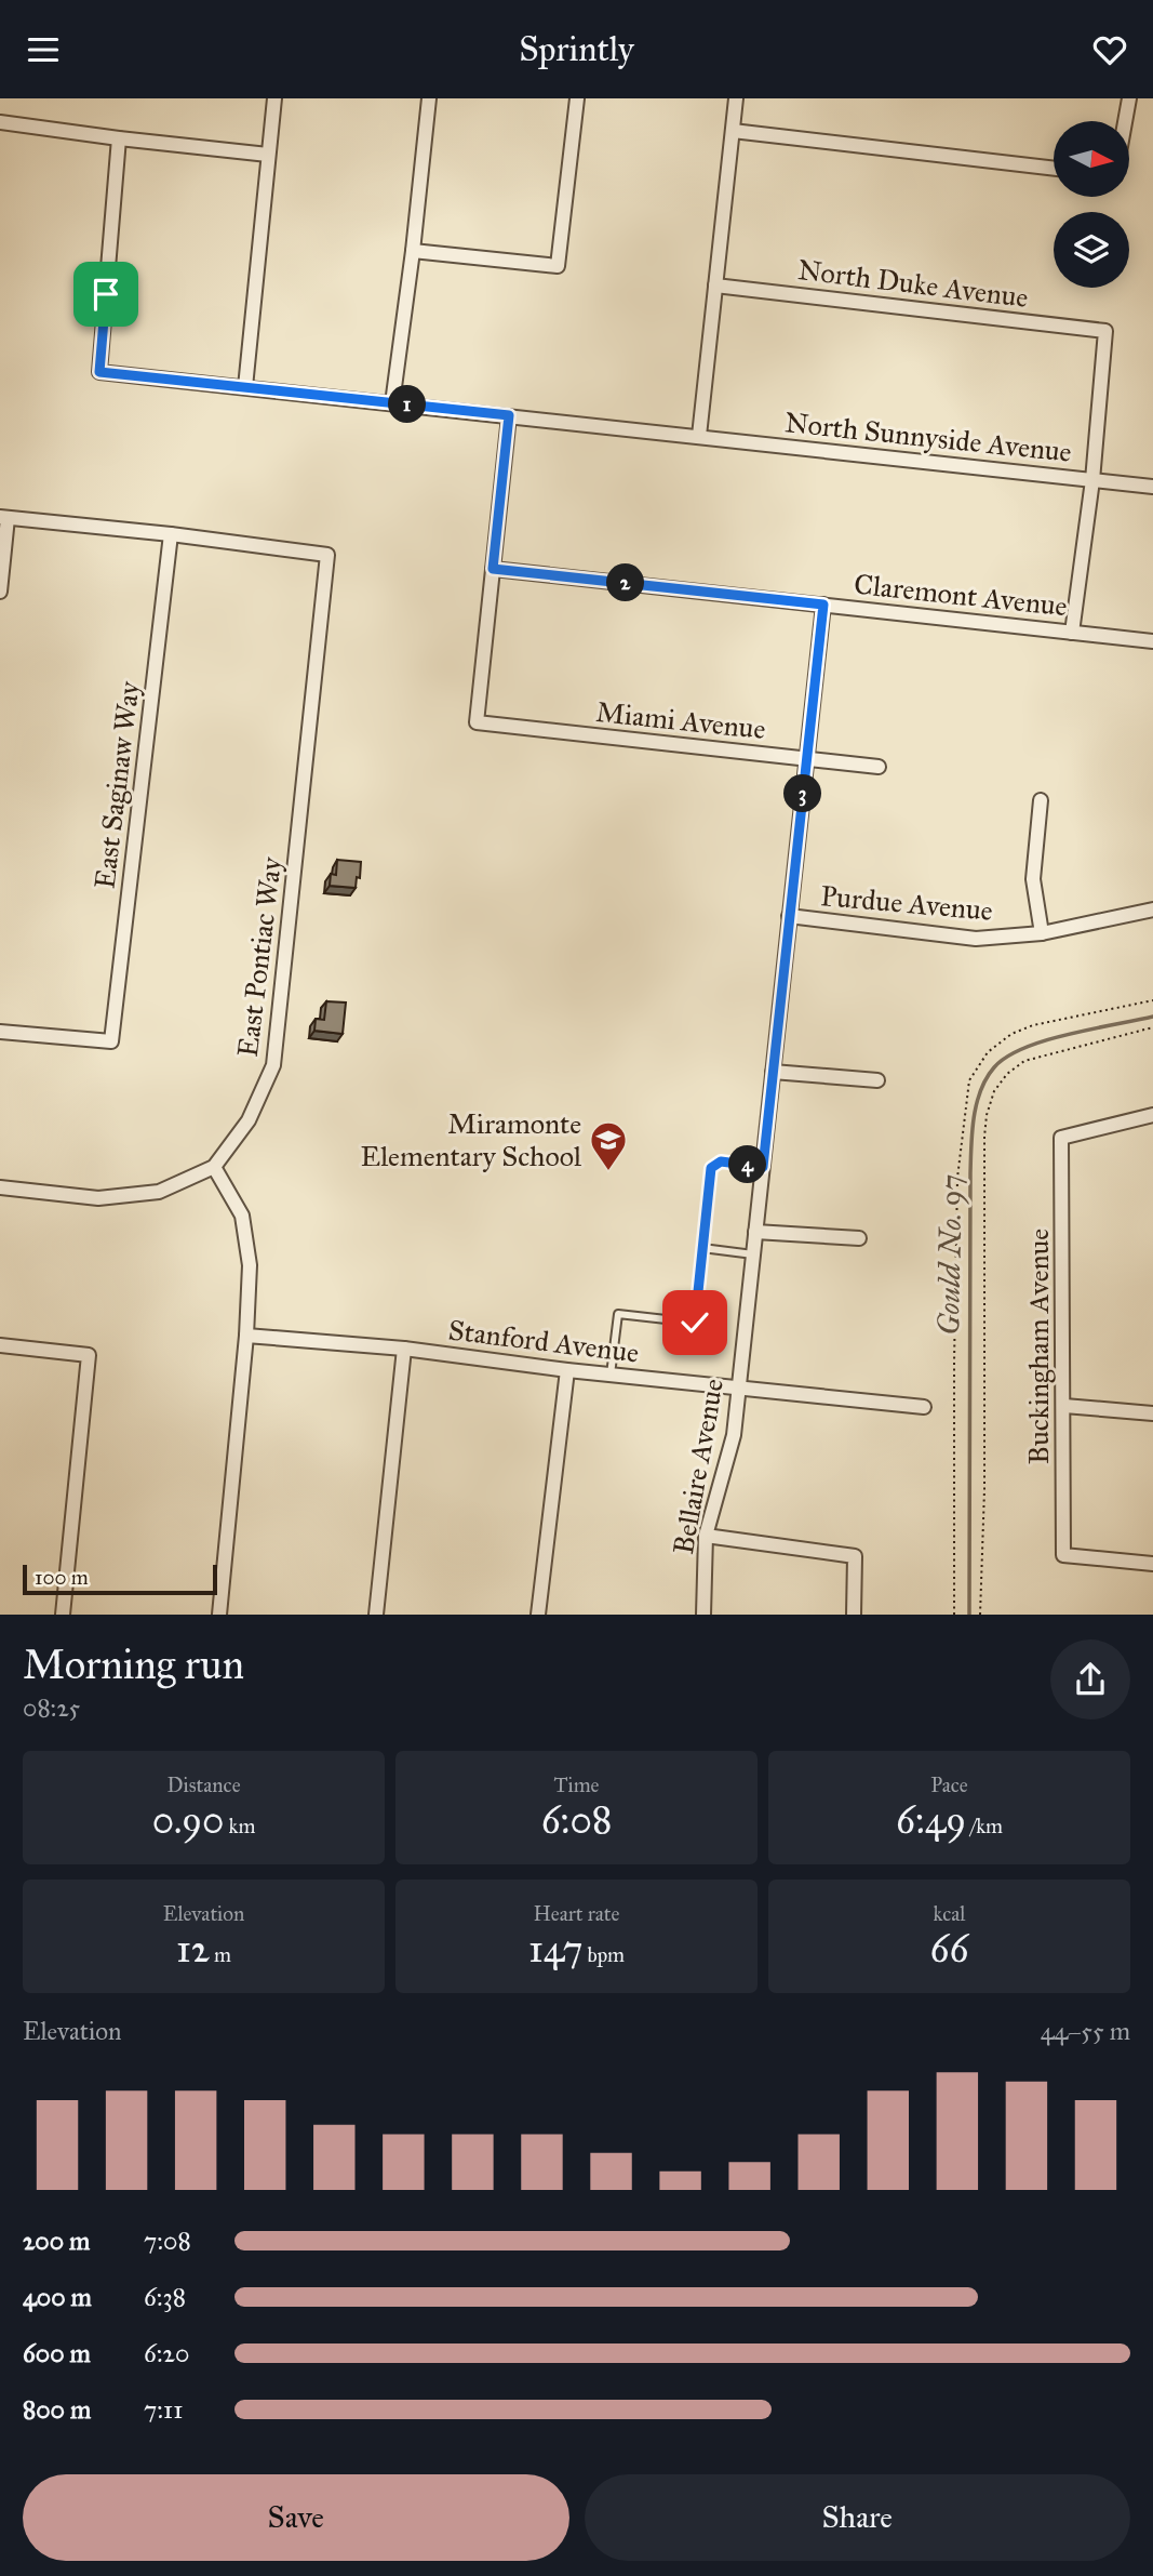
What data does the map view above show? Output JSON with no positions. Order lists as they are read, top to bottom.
{
  "streets": {
    "street": [
      "North Duke Avenue",
      "North Sunnyside Avenue",
      "Claremont Avenue",
      "Miami Avenue",
      "East Saginaw Way",
      "Purdue Avenue",
      "East Pontiac Way",
      "Stanford Avenue",
      "Buckingham Avenue",
      "Bellaire Avenue"
    ]
  },
  "crossings": [
    ["North Duke Avenue", "North Sunnyside Avenue"],
    ["Claremont Avenue", "Miami Avenue"],
    ["Claremont Avenue", "Bellaire Avenue"],
    ["Miami Avenue", "Bellaire Avenue"],
    ["East Saginaw Way", "East Pontiac Way"],
    ["Purdue Avenue", "Bellaire Avenue"],
    ["Stanford Avenue", "Bellaire Avenue"]
  ],
  "water": ["Gould No. 97"],
  "places": {
    "school or university": ["Miramonte Elementary School"]
  },
  "scale_bar": "100 m",
  "north": "right",
  "page": {
    "header": "Sprintly",
    "pins": [
      "1",
      "2",
      "3",
      "4"
    ],
    "scale": "100 m",
    "heading": ["Morning run", "08:25"],
    "stats": [
      ["Distance", "0.90 km"],
      ["Time", "6:08"],
      ["Pace", "6:49 /km"],
      ["Elevation", "12 m"],
      ["Heart rate", "147 bpm"],
      ["kcal", "66"]
    ],
    "chart": ["Elevation", "44–55 m"],
    "list": [
      {
        "name": "200 m",
        "note": "7:08"
      },
      {
        "name": "400 m",
        "note": "6:38"
      },
      {
        "name": "600 m",
        "note": "6:20"
      },
      {
        "name": "800 m",
        "note": "7:11"
      }
    ],
    "buttons": ["Save", "Share"]
  }
}
